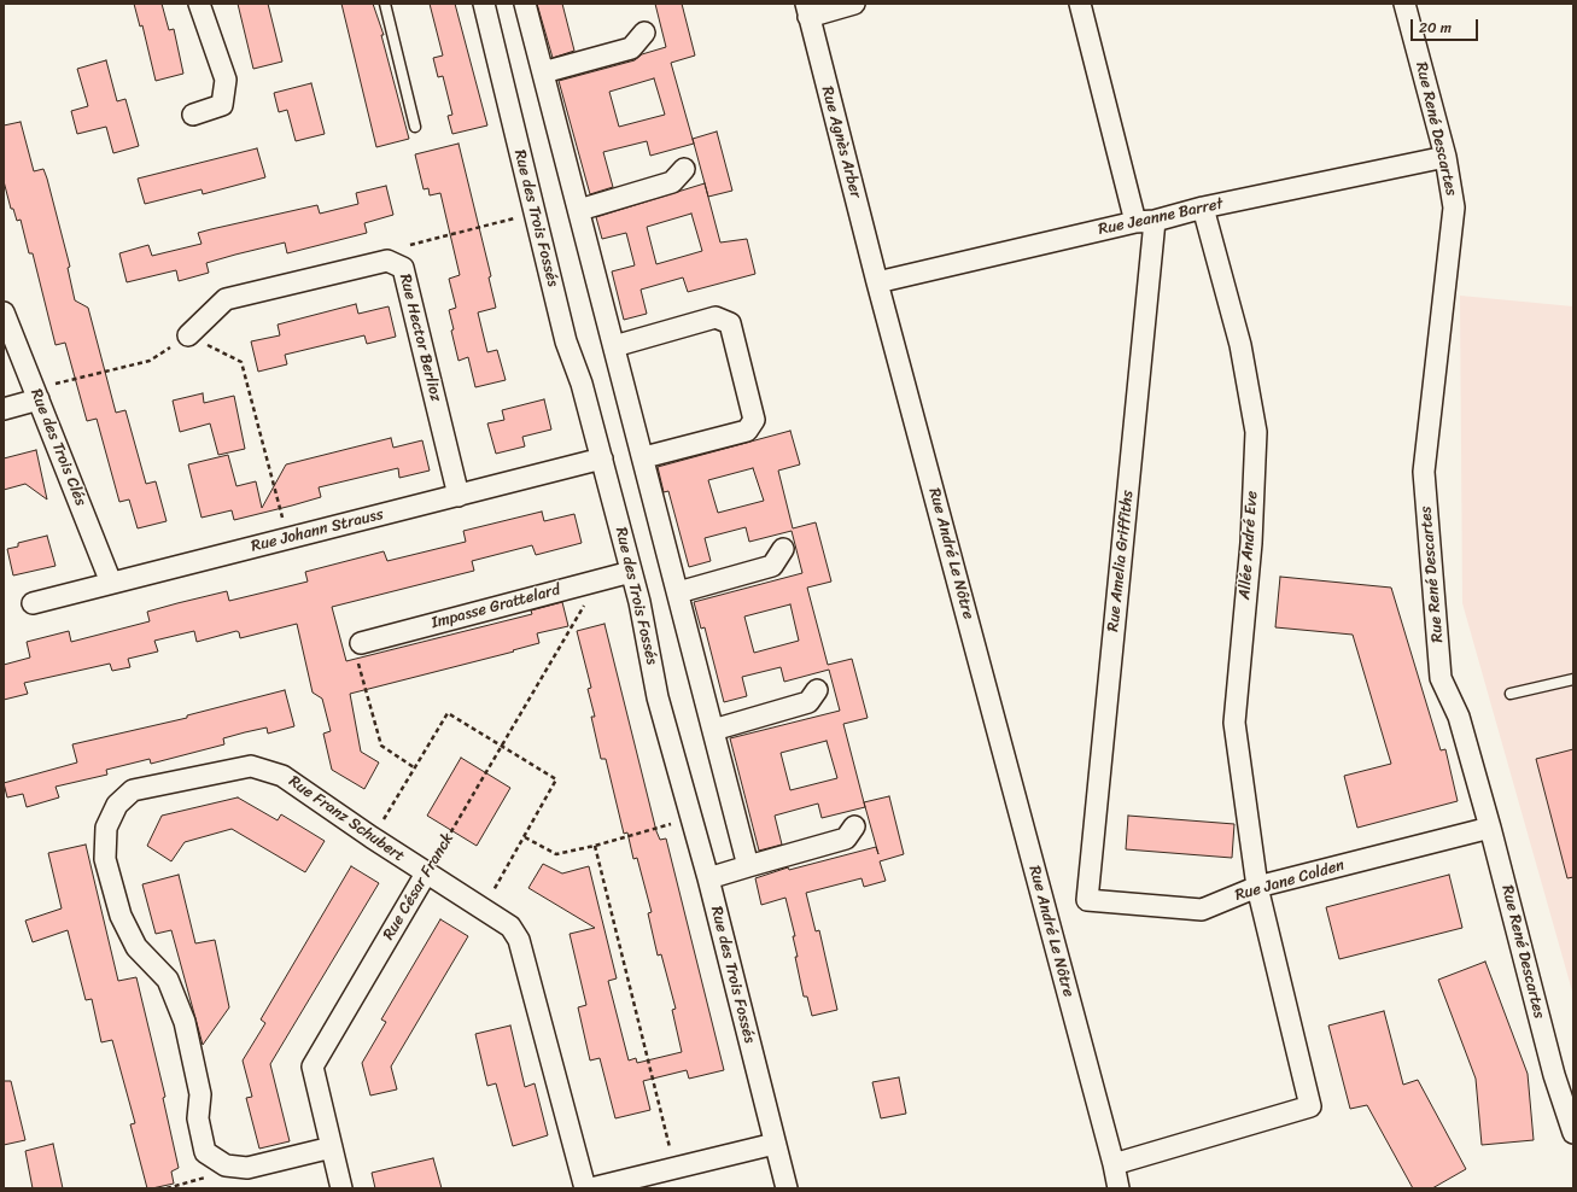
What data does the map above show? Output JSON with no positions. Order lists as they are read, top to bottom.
{
  "streets": {
    "street": [
      "Rue René Descartes",
      "Rue Agnès Arber",
      "Rue Jeanne Barret",
      "Rue des Trois Fossés",
      "Rue Hector Berlioz",
      "Rue des Trois Clés",
      "Rue Johann Strauss",
      "Allée André Eve",
      "Rue André Le Nôtre",
      "Rue Amelia Griffiths",
      "Impasse Grattelard",
      "Rue Franz Schubert",
      "Rue Jane Colden",
      "Rue César Franck"
    ]
  },
  "crossings": [
    ["Rue René Descartes", "Rue Jeanne Barret"],
    ["Rue René Descartes", "Rue Jane Colden"],
    ["Rue Agnès Arber", "Rue Jeanne Barret"],
    ["Rue Agnès Arber", "Rue André Le Nôtre"],
    ["Rue Jeanne Barret", "Allée André Eve"],
    ["Rue Jeanne Barret", "Rue André Le Nôtre"],
    ["Rue Jeanne Barret", "Rue Amelia Griffiths"],
    ["Rue des Trois Fossés", "Rue Johann Strauss"],
    ["Rue des Trois Fossés", "Impasse Grattelard"],
    ["Rue Hector Berlioz", "Rue Johann Strauss"],
    ["Rue des Trois Clés", "Rue Johann Strauss"],
    ["Allée André Eve", "Rue Jane Colden"],
    ["Rue Amelia Griffiths", "Rue Jane Colden"],
    ["Rue Franz Schubert", "Rue César Franck"]
  ],
  "scale_bar": "20 m"
}
